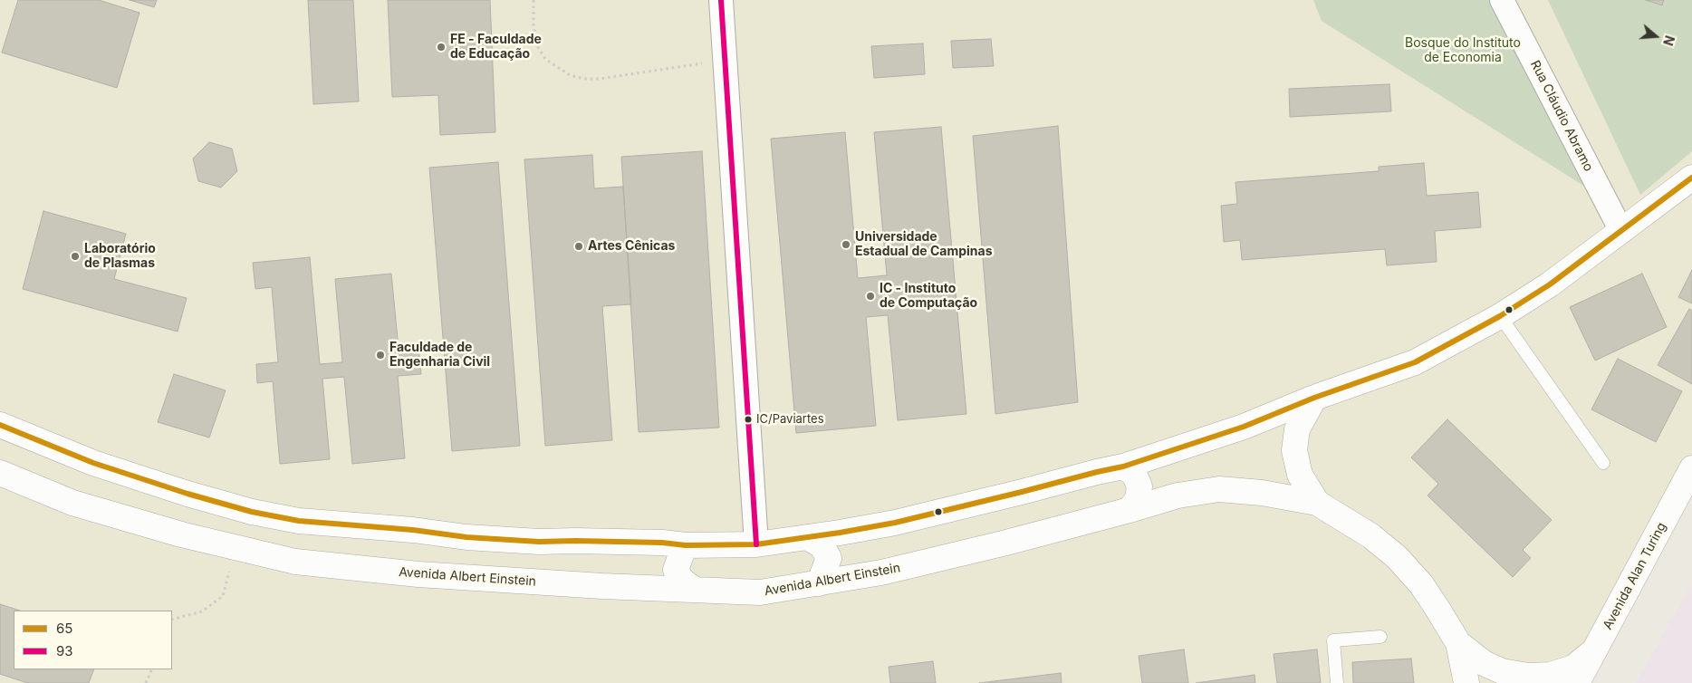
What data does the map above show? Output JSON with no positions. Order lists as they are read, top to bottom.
{
  "streets": {
    "street": ["Rua Cláudio Abramo", "Avenida Alan Turing", "Avenida Albert Einstein"]
  },
  "parks": ["Bosque do Instituto de Economia"],
  "places": [
    "FE - Faculdade de Educação",
    "Universidade Estadual de Campinas",
    "Artes Cênicas",
    "Laboratório de Plasmas",
    "IC - Instituto de Computação",
    "Faculdade de Engenharia Civil",
    "IC/Paviartes"
  ],
  "lines": ["transit line 93", "transit line 65"],
  "legend": ["65", "93"],
  "north": "right"
}
